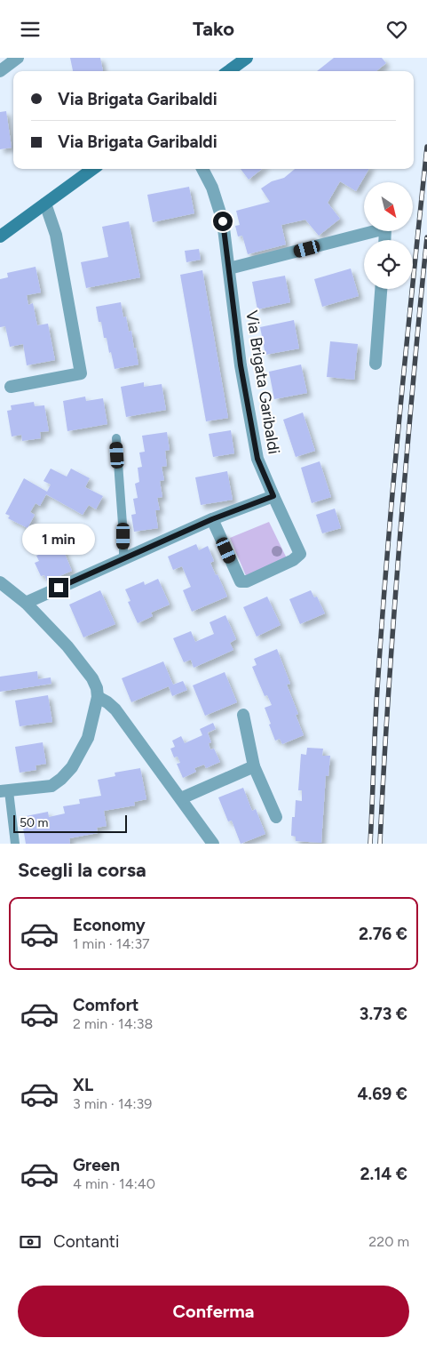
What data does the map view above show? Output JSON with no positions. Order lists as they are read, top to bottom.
{
  "streets": {
    "street": ["Via Brigata Garibaldi"]
  },
  "scale_bar": "50 m",
  "north": "bottom right",
  "page": {
    "header": "Tako",
    "banner": ["Via Brigata Garibaldi", "Via Brigata Garibaldi"],
    "bubble": "1 min",
    "scale": "50 m",
    "heading": "Scegli la corsa",
    "list": [
      {
        "name": "Economy",
        "note": "1 min · 14:37",
        "value": "2.76 €"
      },
      {
        "name": "Comfort",
        "note": "2 min · 14:38",
        "value": "3.73 €"
      },
      {
        "name": "XL",
        "note": "3 min · 14:39",
        "value": "4.69 €"
      },
      {
        "name": "Green",
        "note": "4 min · 14:40",
        "value": "2.14 €"
      }
    ],
    "pay": ["Contanti", "220 m"],
    "buttons": "Conferma"
  }
}
